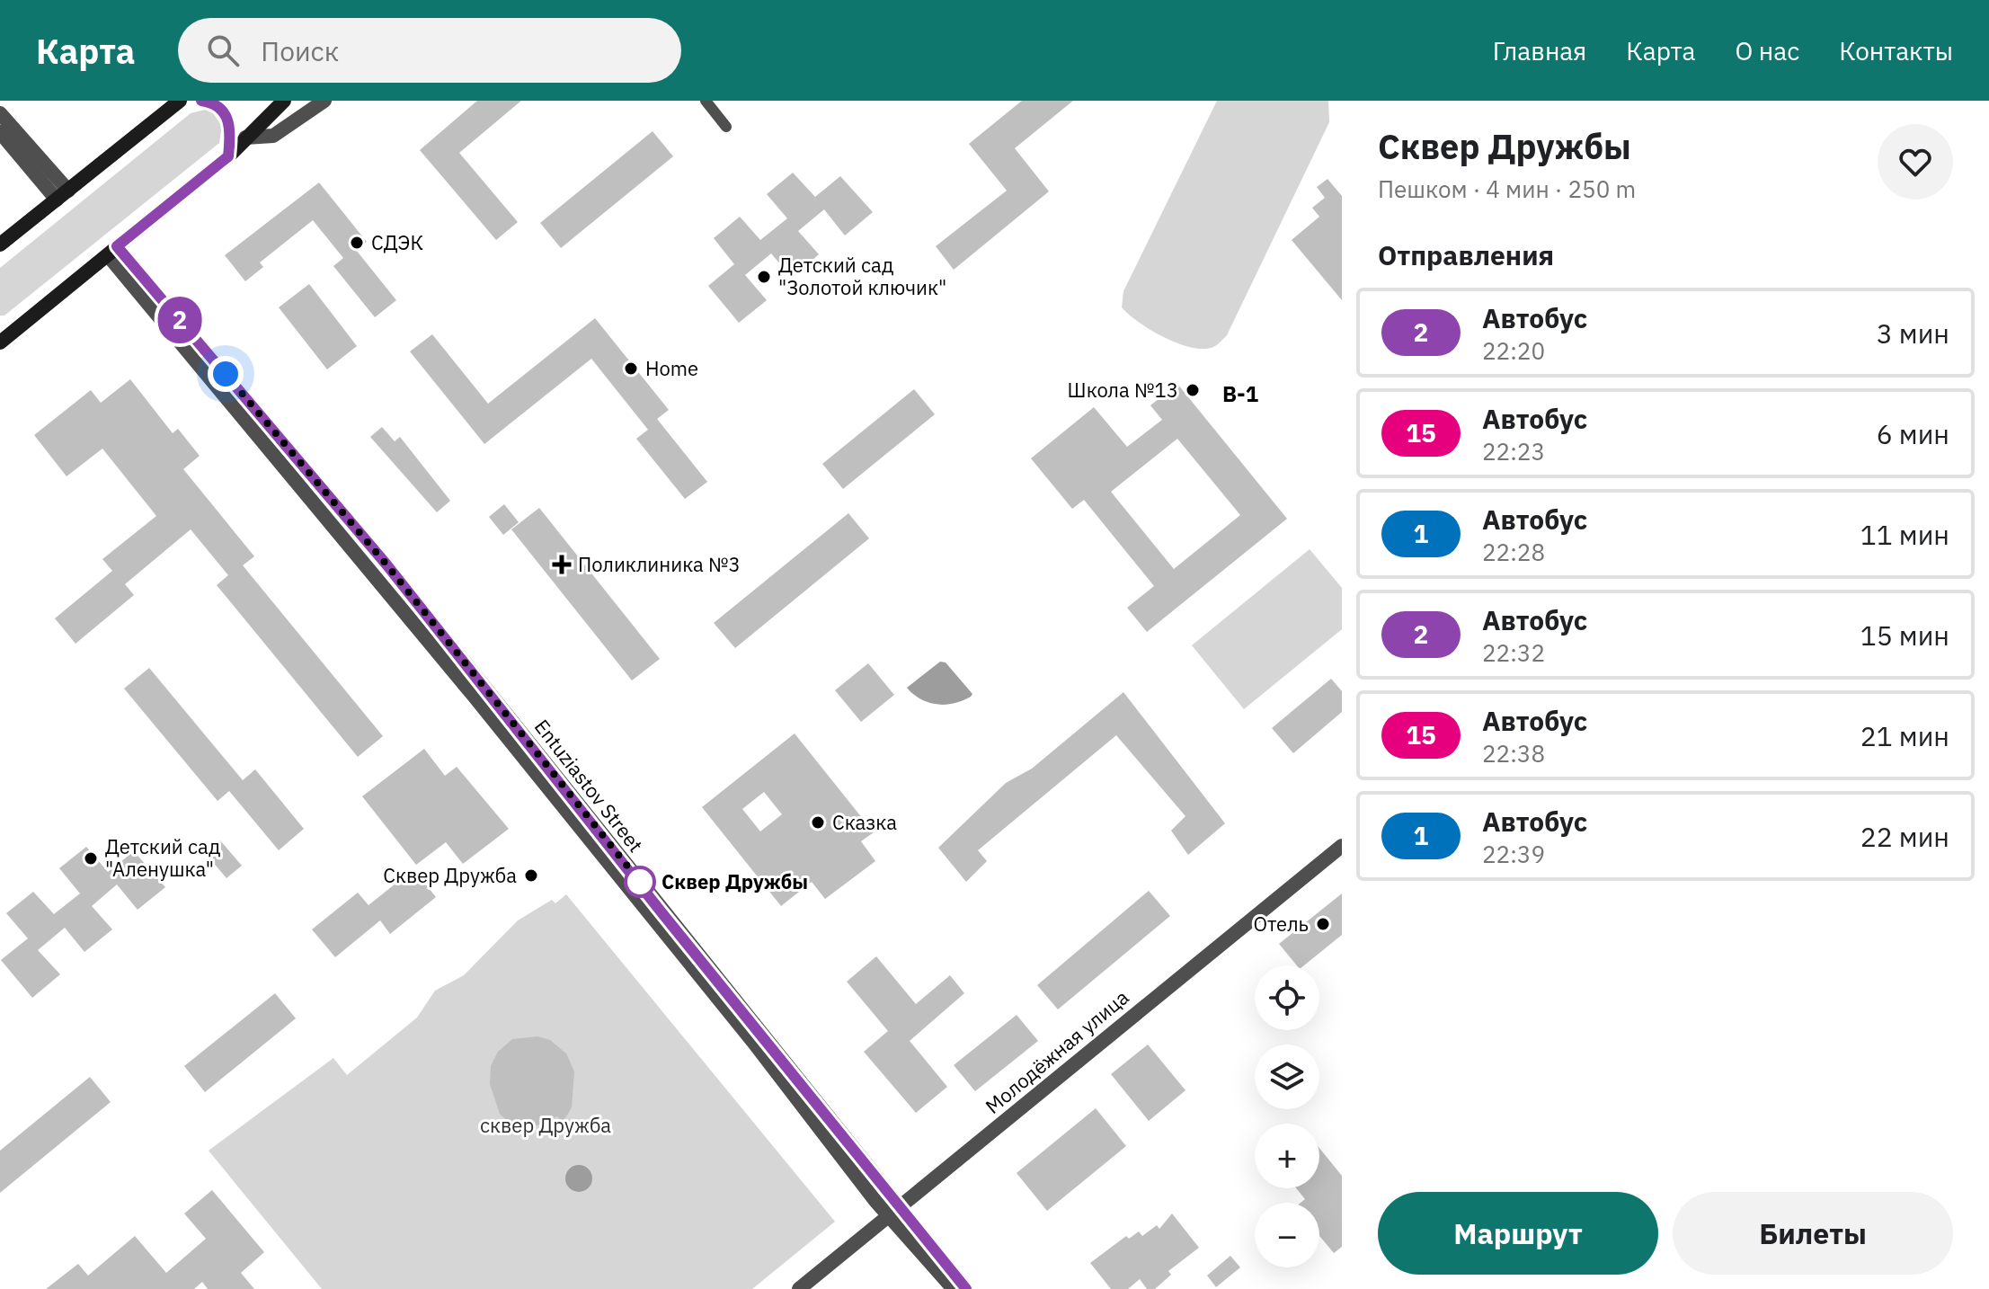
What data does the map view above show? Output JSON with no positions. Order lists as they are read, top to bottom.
{
  "streets": {
    "street": ["Entuziastov Street", "Молодёжная улица"]
  },
  "crossings": [
    ["Entuziastov Street", "Молодёжная улица"]
  ],
  "districts": ["В-1"],
  "parks": ["сквер Дружба"],
  "places": {
    "other": [
      "СДЭК",
      "Детский сад \"Золотой ключик\"",
      "Home",
      "Школа №13",
      "Сказка",
      "Детский сад \"Аленушка\"",
      "Сквер Дружба",
      "Сквер Дружбы",
      "Отель"
    ],
    "health": ["Поликлиника №3"]
  },
  "lines": ["bus line 2"],
  "page": {
    "header": "Карта",
    "search": "Поиск",
    "nav": [
      "Главная",
      "Карта",
      "О нас",
      "Контакты"
    ],
    "on_map": "2",
    "heading": [
      ["Сквер Дружбы", "Пешком · 4 мин · 250 m"],
      "Отправления"
    ],
    "list": [
      {
        "mark": "2",
        "name": "Автобус",
        "note": "22:20",
        "value": "3 мин"
      },
      {
        "mark": "15",
        "name": "Автобус",
        "note": "22:23",
        "value": "6 мин"
      },
      {
        "mark": "1",
        "name": "Автобус",
        "note": "22:28",
        "value": "11 мин"
      },
      {
        "mark": "2",
        "name": "Автобус",
        "note": "22:32",
        "value": "15 мин"
      },
      {
        "mark": "15",
        "name": "Автобус",
        "note": "22:38",
        "value": "21 мин"
      },
      {
        "mark": "1",
        "name": "Автобус",
        "note": "22:39",
        "value": "22 мин"
      }
    ],
    "map_buttons": ["+", "−"],
    "buttons": ["Маршрут", "Билеты"]
  }
}
